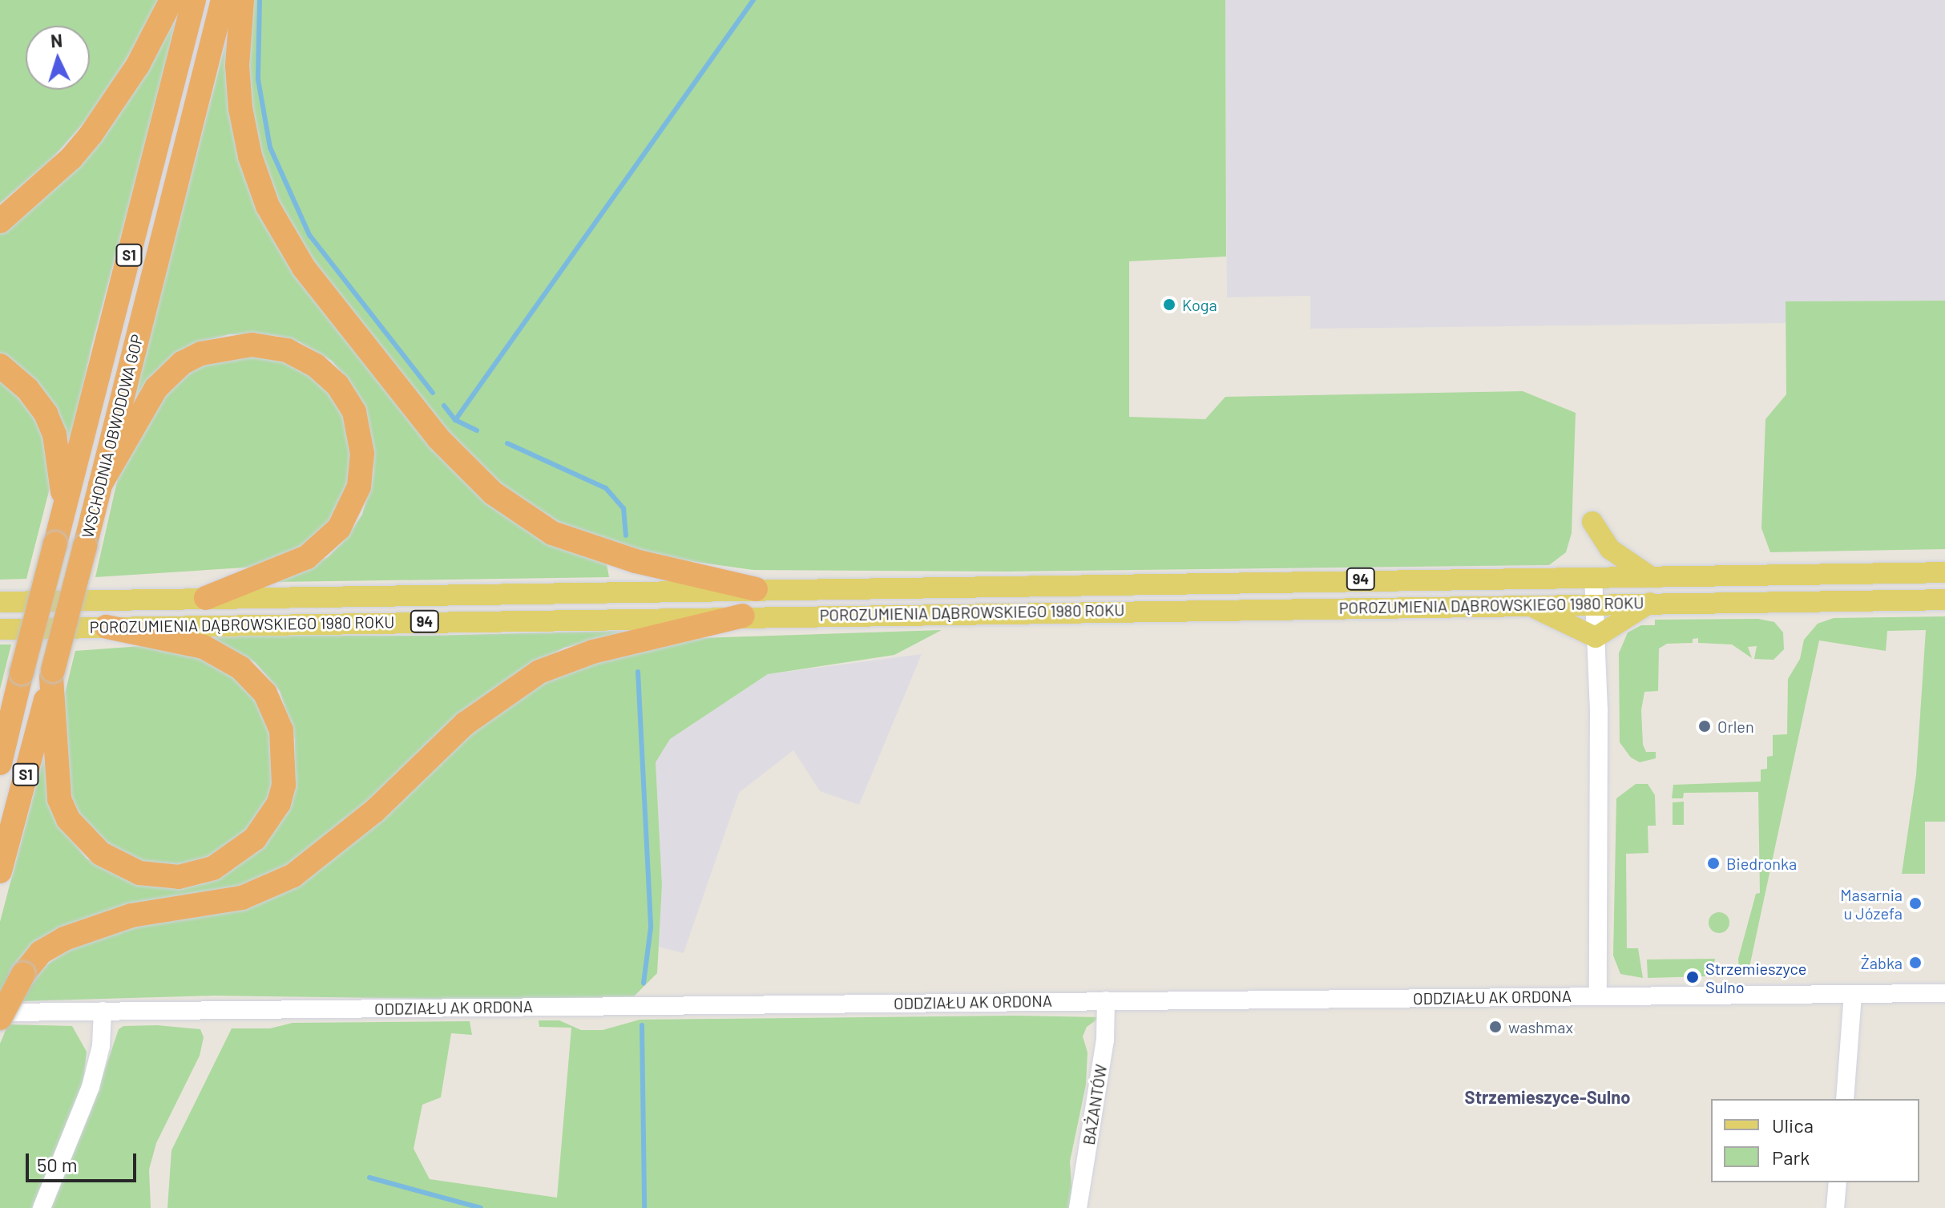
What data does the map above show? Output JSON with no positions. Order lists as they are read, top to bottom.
{
  "streets": {
    "highway": ["S1", "WSCHODNIA OBWODOWA GOP"],
    "main road": ["94", "POROZUMIENIA DĄBROWSKIEGO 1980 ROKU"],
    "street": ["ODDZIAŁU AK ORDONA", "BAŻANTÓW"]
  },
  "crossings": [
    ["ODDZIAŁU AK ORDONA", "BAŻANTÓW"]
  ],
  "districts": ["Strzemieszyce-Sulno"],
  "places": [
    "Koga",
    "Orlen",
    "Biedronka",
    "Masarnia u Józefa",
    "Żabka",
    "Strzemieszyce Sulno",
    "washmax"
  ],
  "legend": ["Ulica", "Park"],
  "scale_bar": "50 m",
  "north": "top"
}
